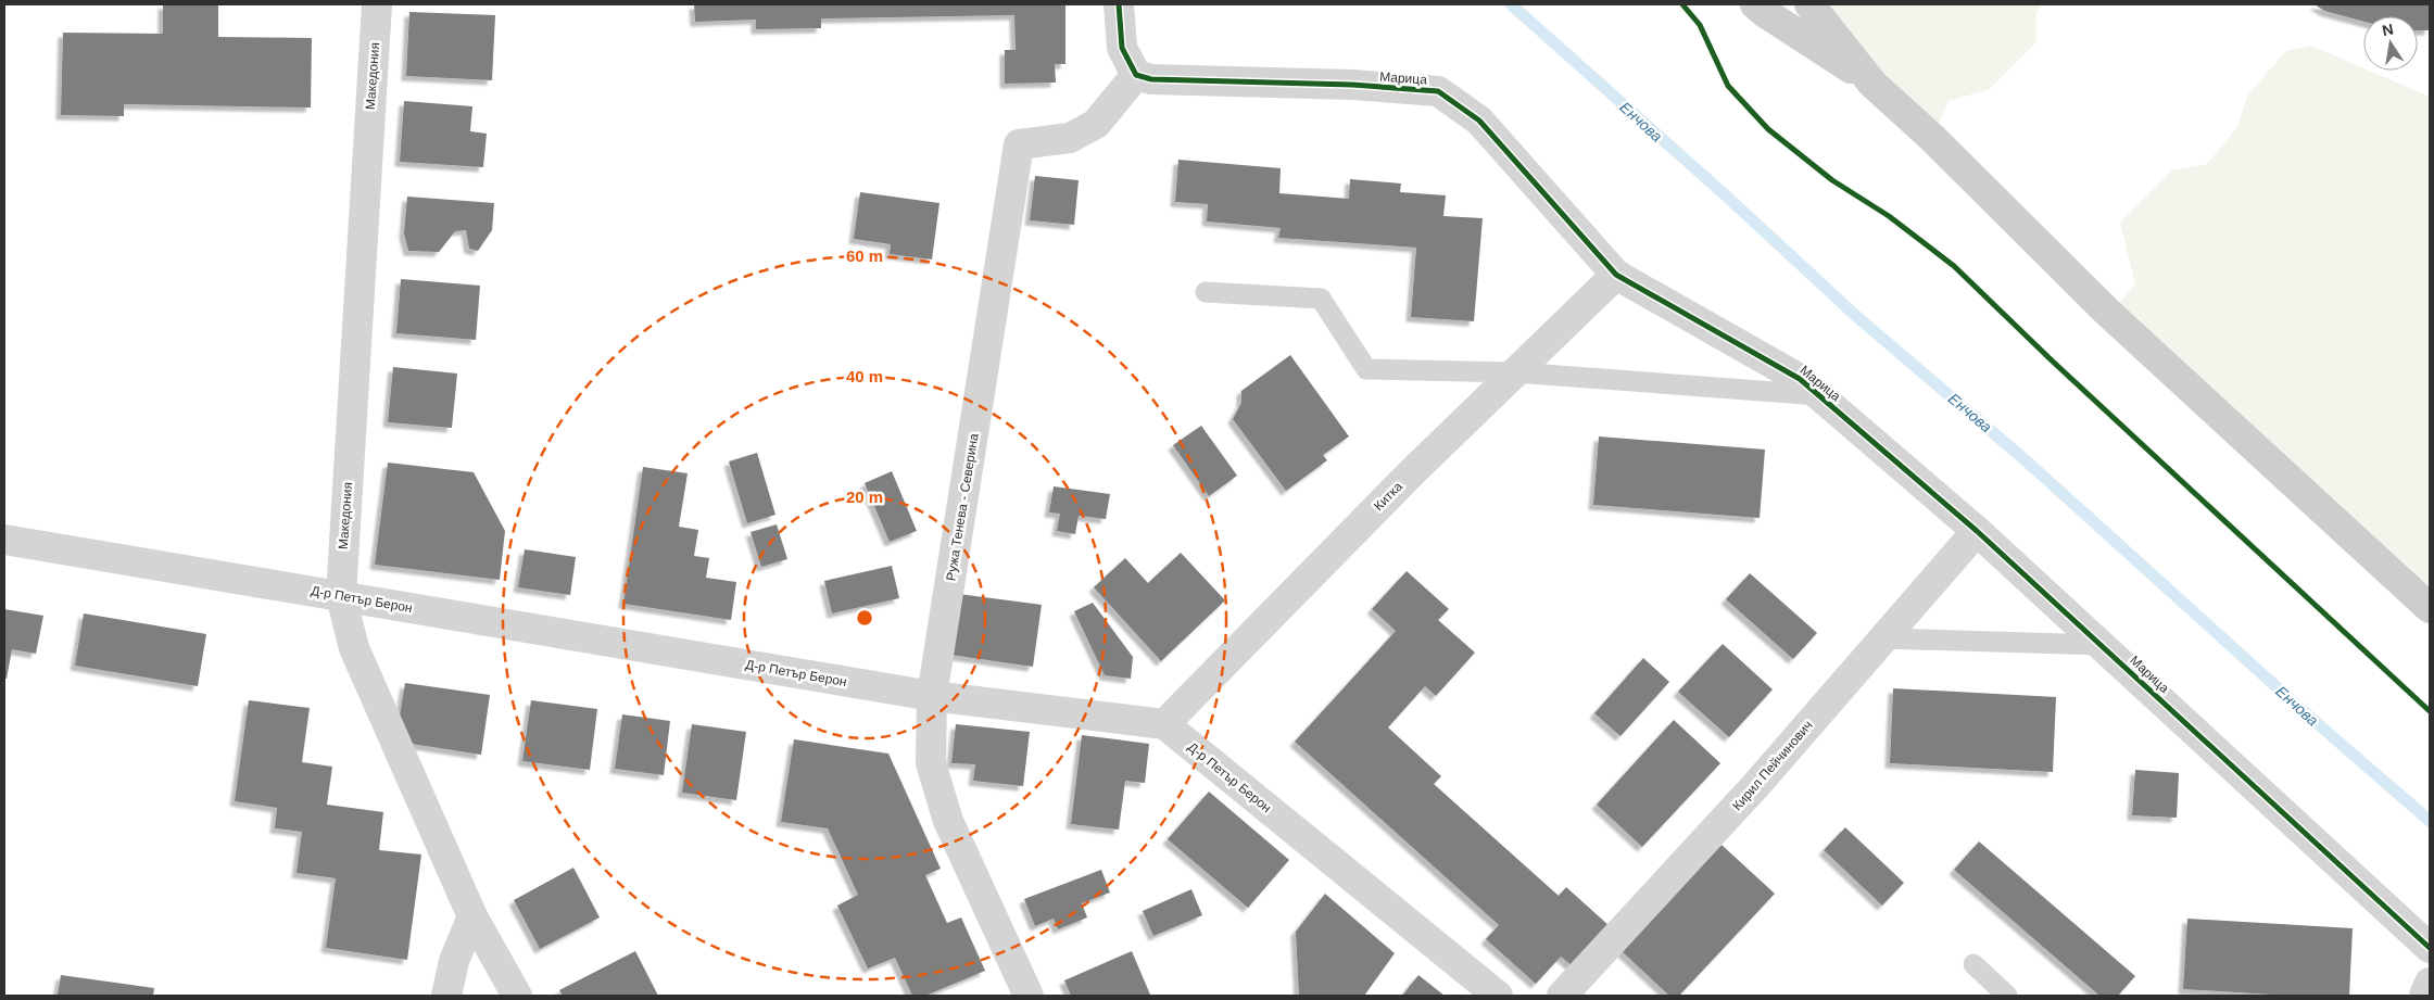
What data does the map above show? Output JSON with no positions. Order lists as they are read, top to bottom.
{
  "streets": {
    "street": [
      "Македония",
      "Марица",
      "Китка",
      "Ружа Тенева - Северина",
      "Д-р Петър Берон",
      "Кирил Пейчинович"
    ]
  },
  "crossings": [
    ["Македония", "Д-р Петър Берон"],
    ["Марица", "Китка"],
    ["Марица", "Ружа Тенева - Северина"],
    ["Марица", "Кирил Пейчинович"],
    ["Китка", "Д-р Петър Берон"],
    ["Ружа Тенева - Северина", "Д-р Петър Берон"]
  ],
  "water": ["Енчова"],
  "north": "top",
  "rings": ["60 m", "40 m", "20 m"]
}
